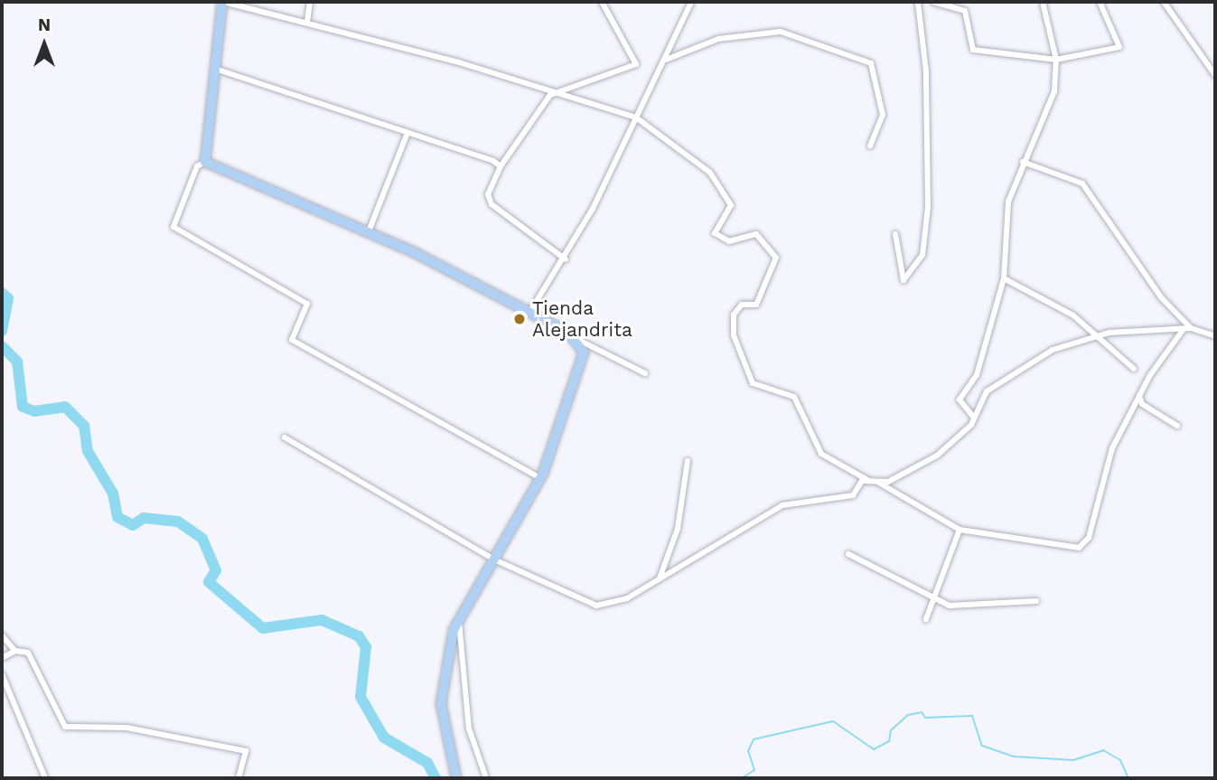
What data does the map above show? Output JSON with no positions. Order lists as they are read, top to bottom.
{
  "places": ["Tienda Alejandrita"],
  "north": "top"
}
